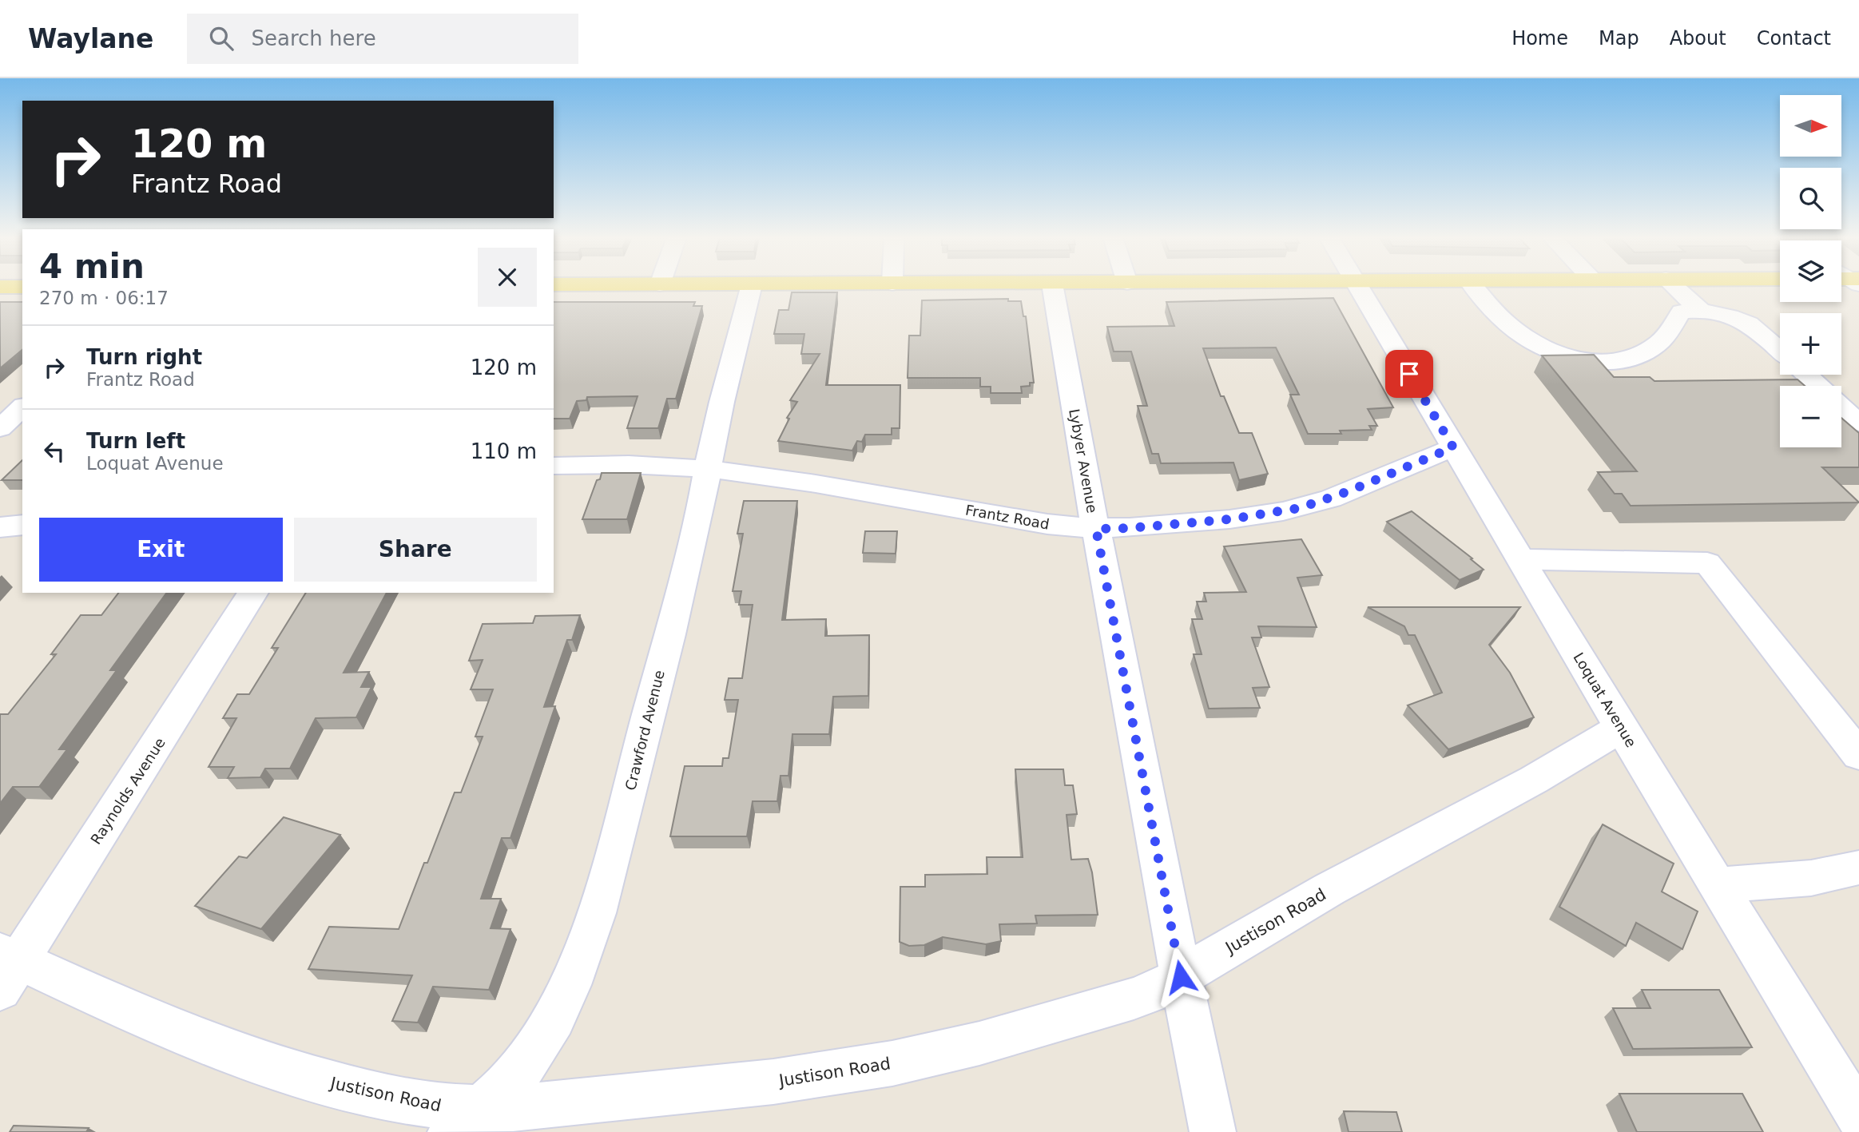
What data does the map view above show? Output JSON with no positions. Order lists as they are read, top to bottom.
{
  "streets": {
    "street": [
      "Lybyer Avenue",
      "Frantz Road",
      "Loquat Avenue",
      "Crawford Avenue",
      "Raynolds Avenue",
      "Justison Road"
    ]
  },
  "crossings": [
    ["Lybyer Avenue", "Frantz Road"],
    ["Lybyer Avenue", "Justison Road"],
    ["Frantz Road", "Loquat Avenue"],
    ["Frantz Road", "Crawford Avenue"],
    ["Loquat Avenue", "Justison Road"],
    ["Crawford Avenue", "Justison Road"],
    ["Raynolds Avenue", "Justison Road"]
  ],
  "north": "right",
  "page": {
    "header": "Waylane",
    "search": "Search here",
    "nav": [
      "Home",
      "Map",
      "About",
      "Contact"
    ],
    "map_buttons": ["+", "−"],
    "turn": ["120 m", "Frantz Road"],
    "heading": ["4 min", "270 m · 06:17"],
    "list": [
      {
        "name": "Turn right",
        "note": "Frantz Road",
        "value": "120 m"
      },
      {
        "name": "Turn left",
        "note": "Loquat Avenue",
        "value": "110 m"
      }
    ],
    "buttons": ["Exit", "Share"]
  }
}
